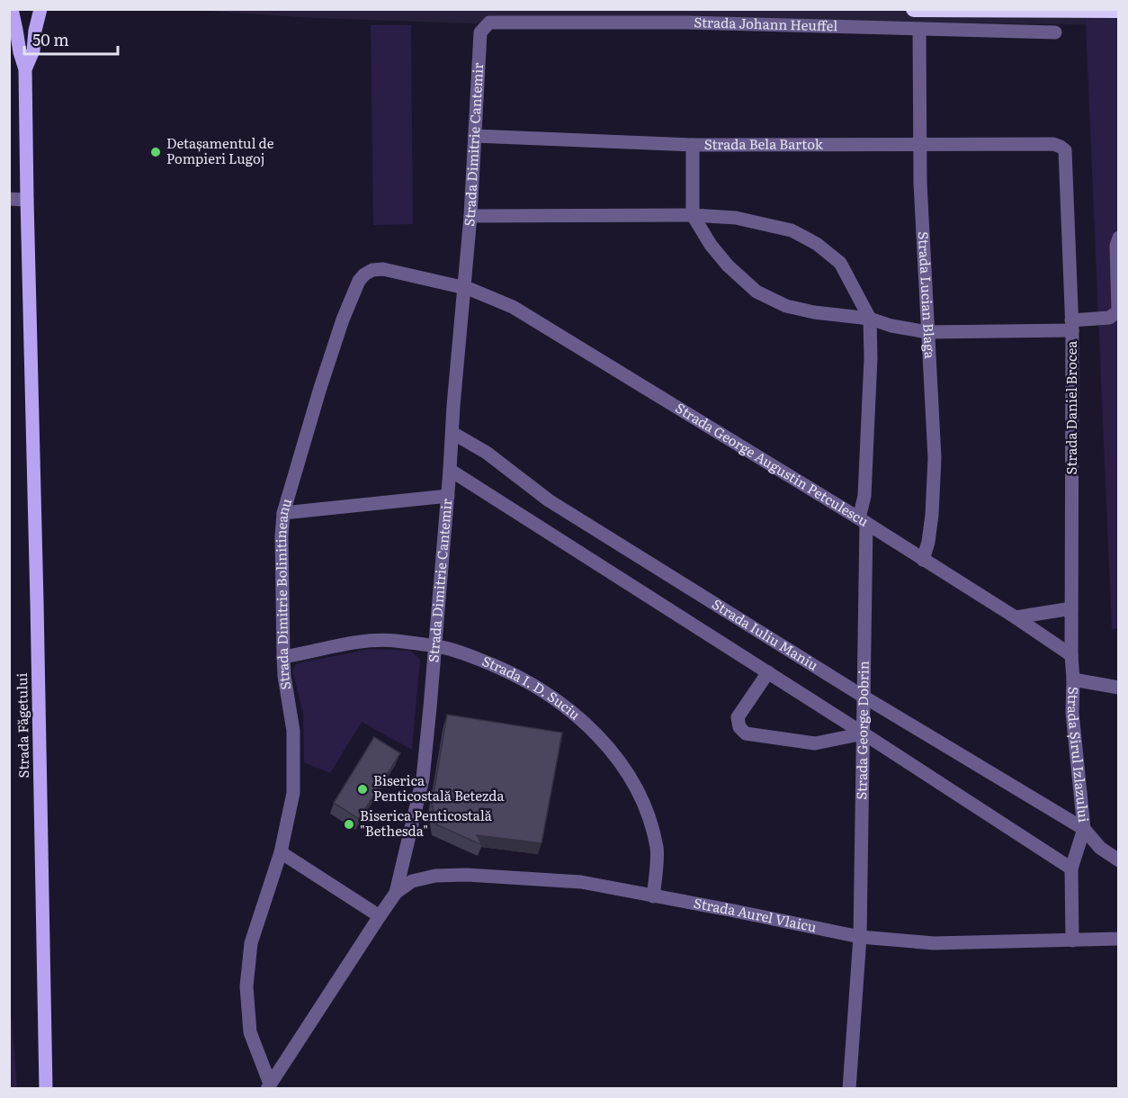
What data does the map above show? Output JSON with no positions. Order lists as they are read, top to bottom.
{
  "streets": {
    "main road": ["Strada Făgetului"],
    "street": [
      "Strada Johann Heuffel",
      "Strada Dimitrie Cantemir",
      "Strada Bela Bartok",
      "Strada Lucian Blaga",
      "Strada Daniel Brocea",
      "Strada George Augustin Petculescu",
      "Strada Dimitrie Bolinitineanu",
      "Strada Iuliu Maniu",
      "Strada I. D. Suciu",
      "Strada George Dobrin",
      "Strada Șirul Izlazului",
      "Strada Aurel Vlaicu"
    ]
  },
  "crossings": [
    ["Strada Johann Heuffel", "Strada Dimitrie Cantemir"],
    ["Strada Johann Heuffel", "Strada Lucian Blaga"],
    ["Strada Dimitrie Cantemir", "Strada Bela Bartok"],
    ["Strada Dimitrie Cantemir", "Strada George Augustin Petculescu"],
    ["Strada Dimitrie Cantemir", "Strada Dimitrie Bolinitineanu"],
    ["Strada Dimitrie Cantemir", "Strada Iuliu Maniu"],
    ["Strada Dimitrie Cantemir", "Strada I. D. Suciu"],
    ["Strada Dimitrie Cantemir", "Strada Aurel Vlaicu"],
    ["Strada Bela Bartok", "Strada Lucian Blaga"],
    ["Strada Bela Bartok", "Strada Daniel Brocea"],
    ["Strada Lucian Blaga", "Strada George Augustin Petculescu"],
    ["Strada Daniel Brocea", "Strada George Augustin Petculescu"],
    ["Strada Daniel Brocea", "Strada Șirul Izlazului"],
    ["Strada George Augustin Petculescu", "Strada Dimitrie Bolinitineanu"],
    ["Strada George Augustin Petculescu", "Strada George Dobrin"],
    ["Strada Dimitrie Bolinitineanu", "Strada I. D. Suciu"],
    ["Strada Iuliu Maniu", "Strada George Dobrin"],
    ["Strada Iuliu Maniu", "Strada Șirul Izlazului"],
    ["Strada I. D. Suciu", "Strada Aurel Vlaicu"],
    ["Strada George Dobrin", "Strada Aurel Vlaicu"],
    ["Strada Șirul Izlazului", "Strada Aurel Vlaicu"]
  ],
  "places": ["Detașamentul de Pompieri Lugoj", "Biserica Penticostală Betezda", "Biserica Penticostală \"Bethesda\""],
  "scale_bar": "50 m"
}
